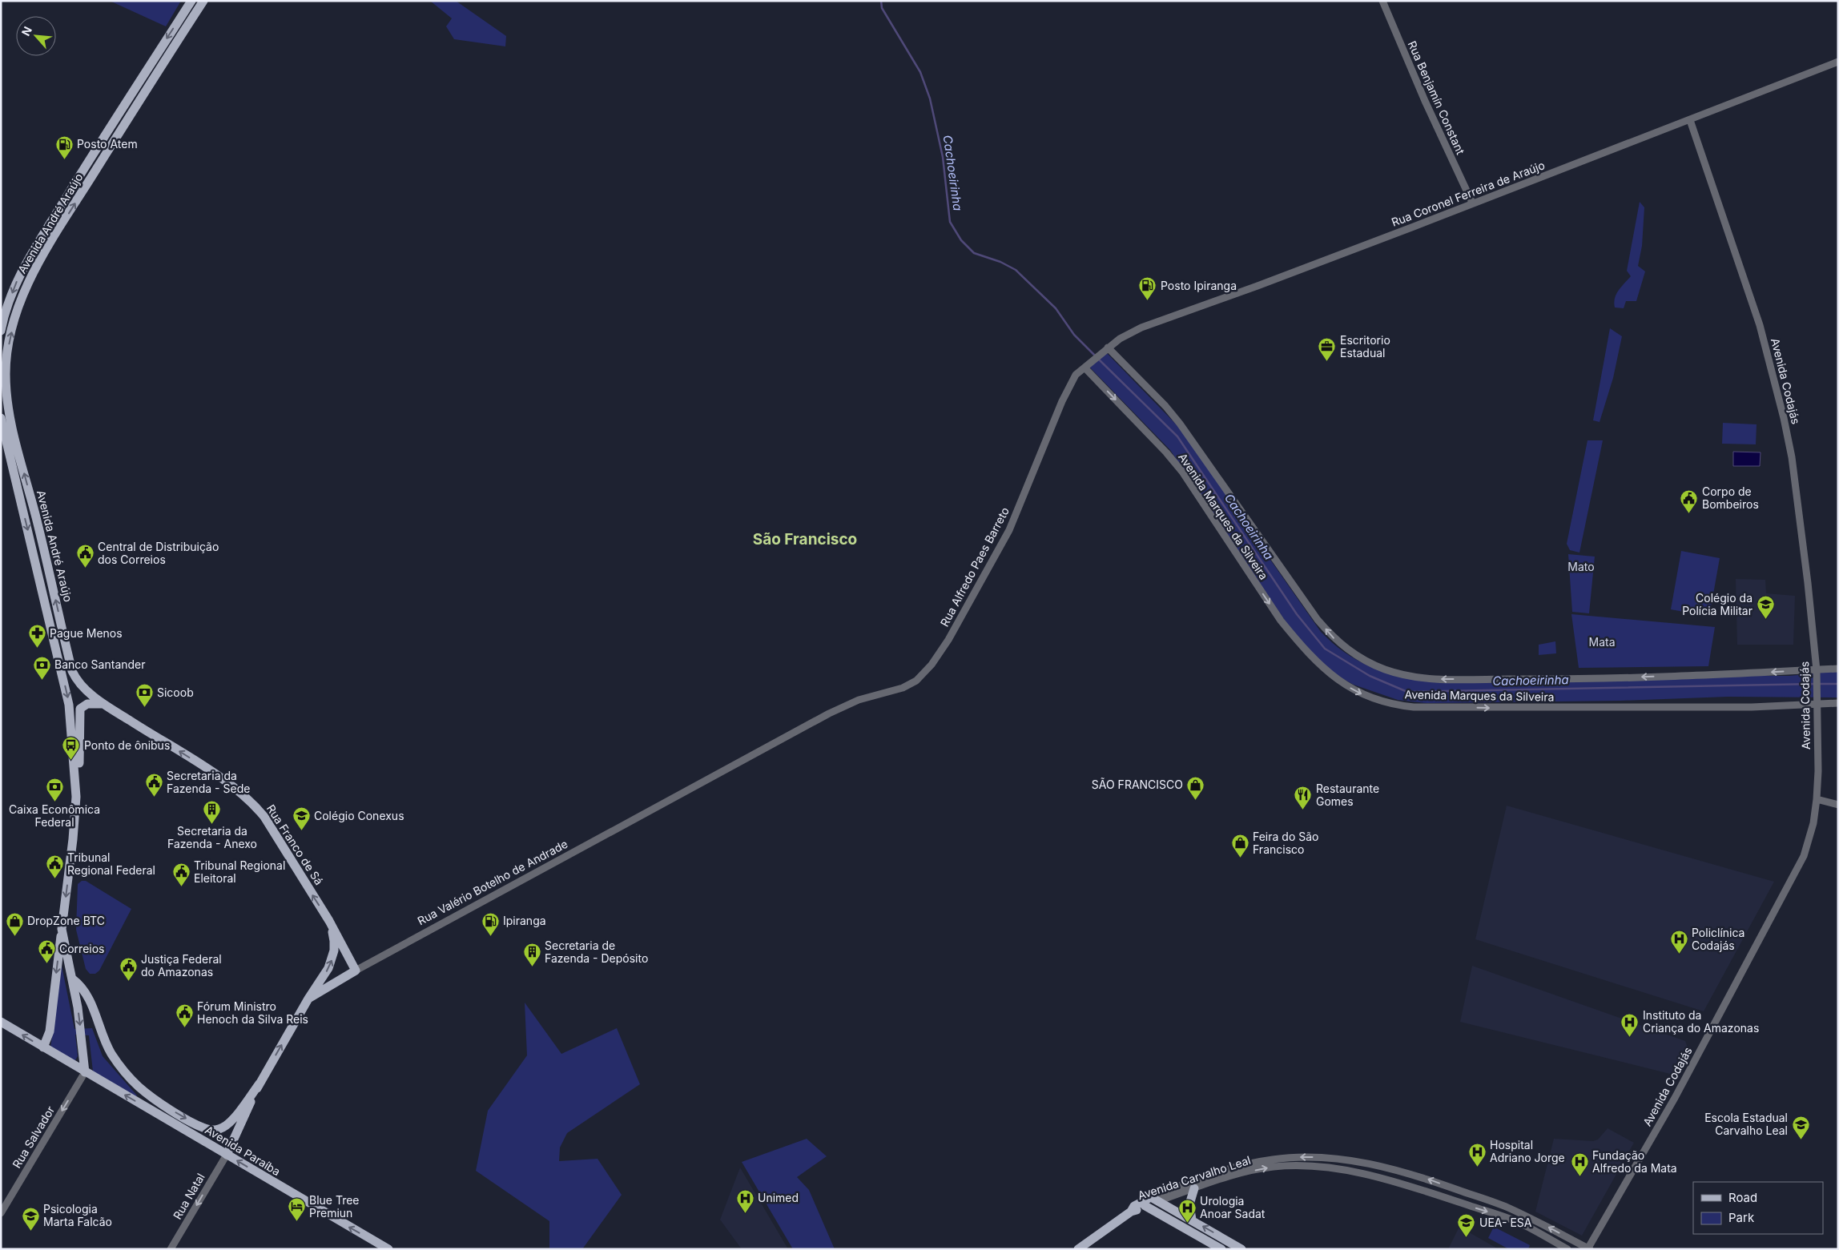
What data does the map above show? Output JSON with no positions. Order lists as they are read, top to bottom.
{
  "streets": {
    "main road": [
      "Avenida André Araújo",
      "Rua Franco de Sá",
      "Rua Valério Botelho de Andrade",
      "Avenida Paraíba",
      "Avenida Carvalho Leal"
    ],
    "street": [
      "Rua Benjamín Constant",
      "Rua Coronel Ferreira de Araújo",
      "Avenida Codajás",
      "Avenida Marques da Silveira",
      "Rua Alfredo Paes Barreto",
      "Rua Salvador",
      "Rua Natal"
    ]
  },
  "crossings": [
    ["Rua Benjamín Constant", "Rua Coronel Ferreira de Araújo"],
    ["Rua Coronel Ferreira de Araújo", "Avenida Codajás"],
    ["Rua Coronel Ferreira de Araújo", "Avenida Marques da Silveira"],
    ["Rua Coronel Ferreira de Araújo", "Rua Alfredo Paes Barreto"],
    ["Avenida André Araújo", "Rua Franco de Sá"],
    ["Avenida André Araújo", "Rua Salvador"],
    ["Avenida André Araújo", "Avenida Paraíba"],
    ["Avenida Codajás", "Avenida Marques da Silveira"],
    ["Avenida Codajás", "Avenida Carvalho Leal"],
    ["Avenida Marques da Silveira", "Rua Alfredo Paes Barreto"],
    ["Rua Alfredo Paes Barreto", "Rua Valério Botelho de Andrade"],
    ["Rua Franco de Sá", "Rua Valério Botelho de Andrade"],
    ["Rua Valério Botelho de Andrade", "Avenida Paraíba"],
    ["Rua Valério Botelho de Andrade", "Rua Natal"],
    ["Rua Salvador", "Avenida Paraíba"],
    ["Avenida Paraíba", "Rua Natal"]
  ],
  "one_way": [
    "Rua Franco de Sá",
    "Rua Salvador",
    "Avenida Paraíba",
    "Rua Natal"
  ],
  "districts": ["São Francisco"],
  "water": ["Cachoeirinha"],
  "parks": ["Mato", "Mata"],
  "places": {
    "fuel station": ["Posto Atem", "Posto Ipiranga", "Ipiranga"],
    "office": ["Escritorio Estadual"],
    "public building": [
      "Corpo de Bombeiros",
      "Central de Distribuição dos Correios",
      "Secretaria da Fazenda - Sede",
      "Tribunal Regional Federal",
      "Tribunal Regional Eleitoral",
      "Correios",
      "Justiça Federal do Amazonas",
      "Fórum Ministro Henoch da Silva Reis"
    ],
    "school or university": [
      "Colégio da Polícia Militar",
      "Colégio Conexus",
      "Escola Estadual Carvalho Leal",
      "Psicologia Marta Falcão",
      "UEA- ESA"
    ],
    "pharmacy": ["Pague Menos"],
    "bank": ["Banco Santander", "Sicoob", "Caixa Econômica Federal"],
    "bus stop": ["Ponto de ônibus"],
    "shop": ["SÃO FRANCISCO", "Feira do São Francisco", "DropZone BTC"],
    "restaurant": ["Restaurante Gomes"],
    "building": ["Secretaria da Fazenda - Anexo", "Secretaria de Fazenda - Depósito"],
    "hospital": [
      "Policlínica Codajás",
      "Instituto da Criança do Amazonas",
      "Hospital Adriano Jorge",
      "Fundação Alfredo da Mata",
      "Unimed",
      "Urologia Anoar Sadat"
    ],
    "hotel": ["Blue Tree Premiun"]
  },
  "legend": ["Road", "Park"],
  "north": "top left"
}
